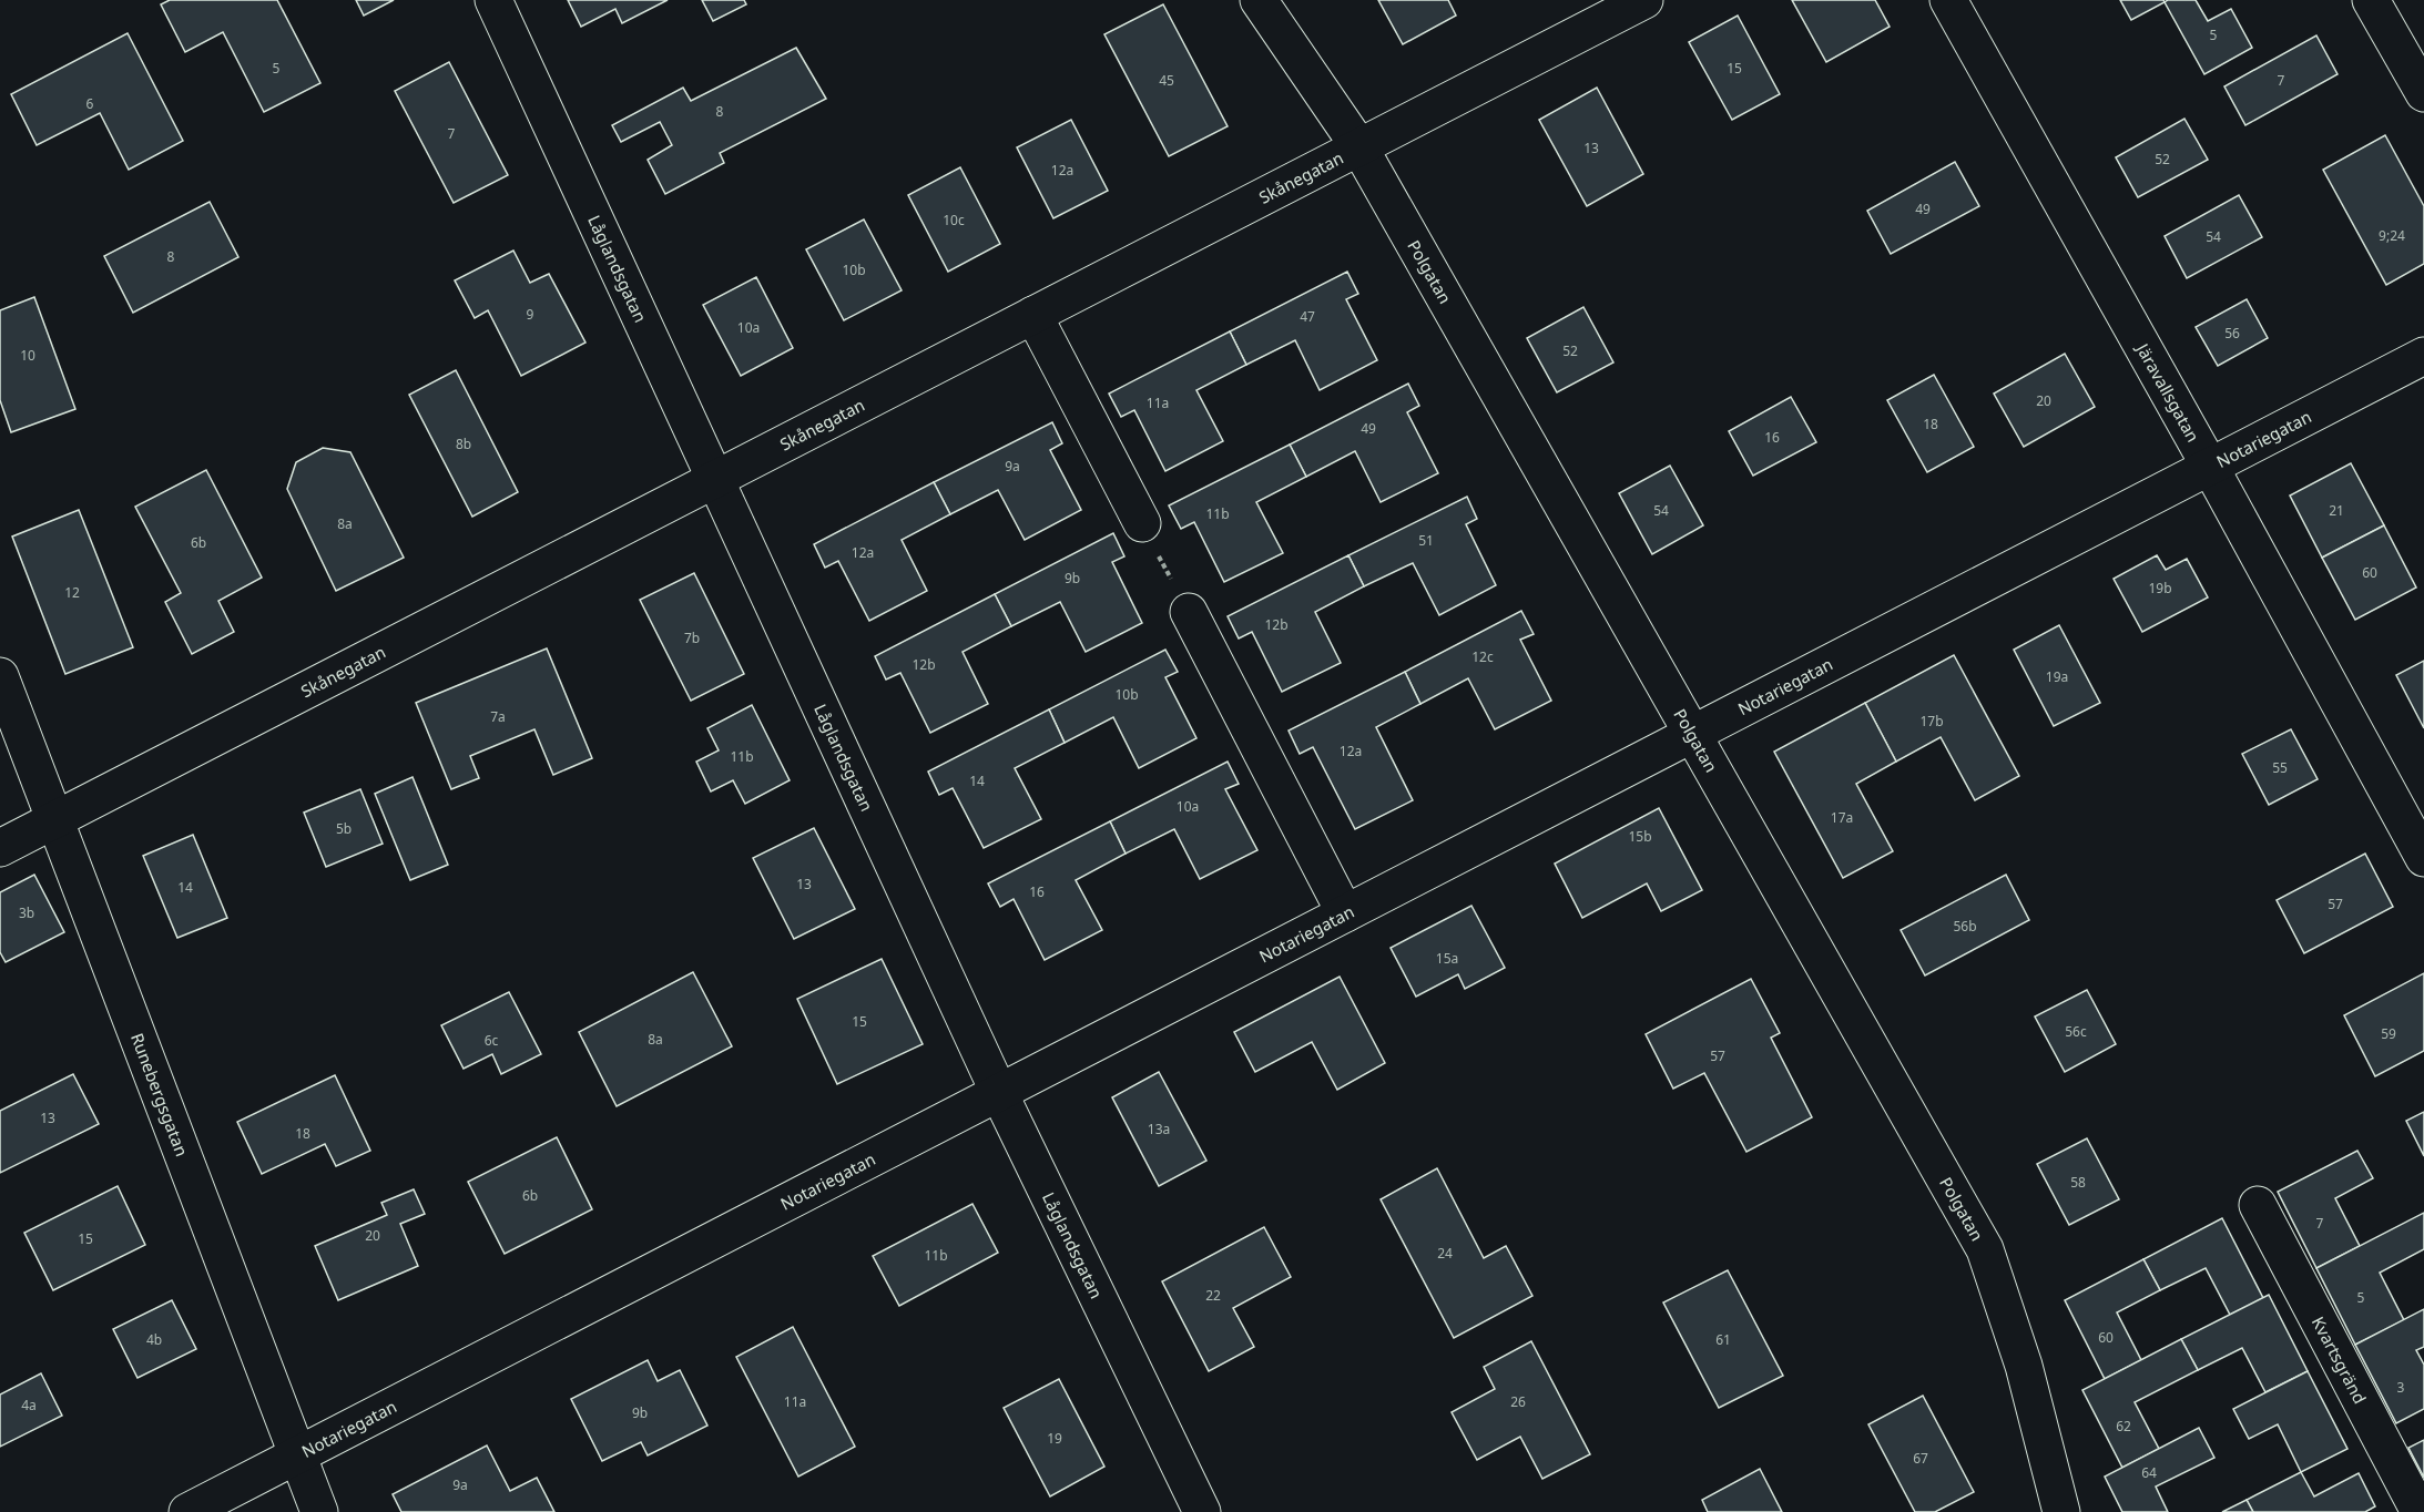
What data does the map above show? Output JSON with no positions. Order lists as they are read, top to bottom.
{
  "streets": {
    "street": [
      "Skånegatan",
      "Låglandsgatan",
      "Polgatan",
      "Järavallsgatan",
      "Notariegatan",
      "Runebergsgatan",
      "Kvartsgränd"
    ]
  },
  "crossings": [
    ["Skånegatan", "Låglandsgatan"],
    ["Skånegatan", "Polgatan"],
    ["Skånegatan", "Runebergsgatan"],
    ["Låglandsgatan", "Notariegatan"],
    ["Polgatan", "Notariegatan"],
    ["Järavallsgatan", "Notariegatan"],
    ["Notariegatan", "Runebergsgatan"]
  ],
  "house_numbers": [
    "5",
    "5",
    "15",
    "45",
    "7",
    "6",
    "8",
    "7",
    "13",
    "52",
    "12a",
    "49",
    "10c",
    "9;24",
    "54",
    "8",
    "10b",
    "9",
    "47",
    "10a",
    "56",
    "52",
    "10",
    "20",
    "11a",
    "18",
    "49",
    "16",
    "8b",
    "9a",
    "54",
    "21",
    "11b",
    "8a",
    "51",
    "6b",
    "12a",
    "60",
    "9b",
    "19b",
    "12",
    "12b",
    "7b",
    "12c",
    "12b",
    "19a",
    "10b",
    "7a",
    "17b",
    "12a",
    "11b",
    "55",
    "14",
    "10a",
    "17a",
    "5b",
    "15b",
    "13",
    "14",
    "16",
    "57",
    "3b",
    "56b",
    "15a",
    "15",
    "56c",
    "59",
    "8a",
    "6c",
    "57",
    "13",
    "13a",
    "18",
    "58",
    "6b",
    "7",
    "20",
    "15",
    "24",
    "11b",
    "22",
    "5",
    "60",
    "4b",
    "61",
    "3",
    "11a",
    "26",
    "4a",
    "9b",
    "62",
    "19",
    "67",
    "64",
    "9a"
  ]
}
